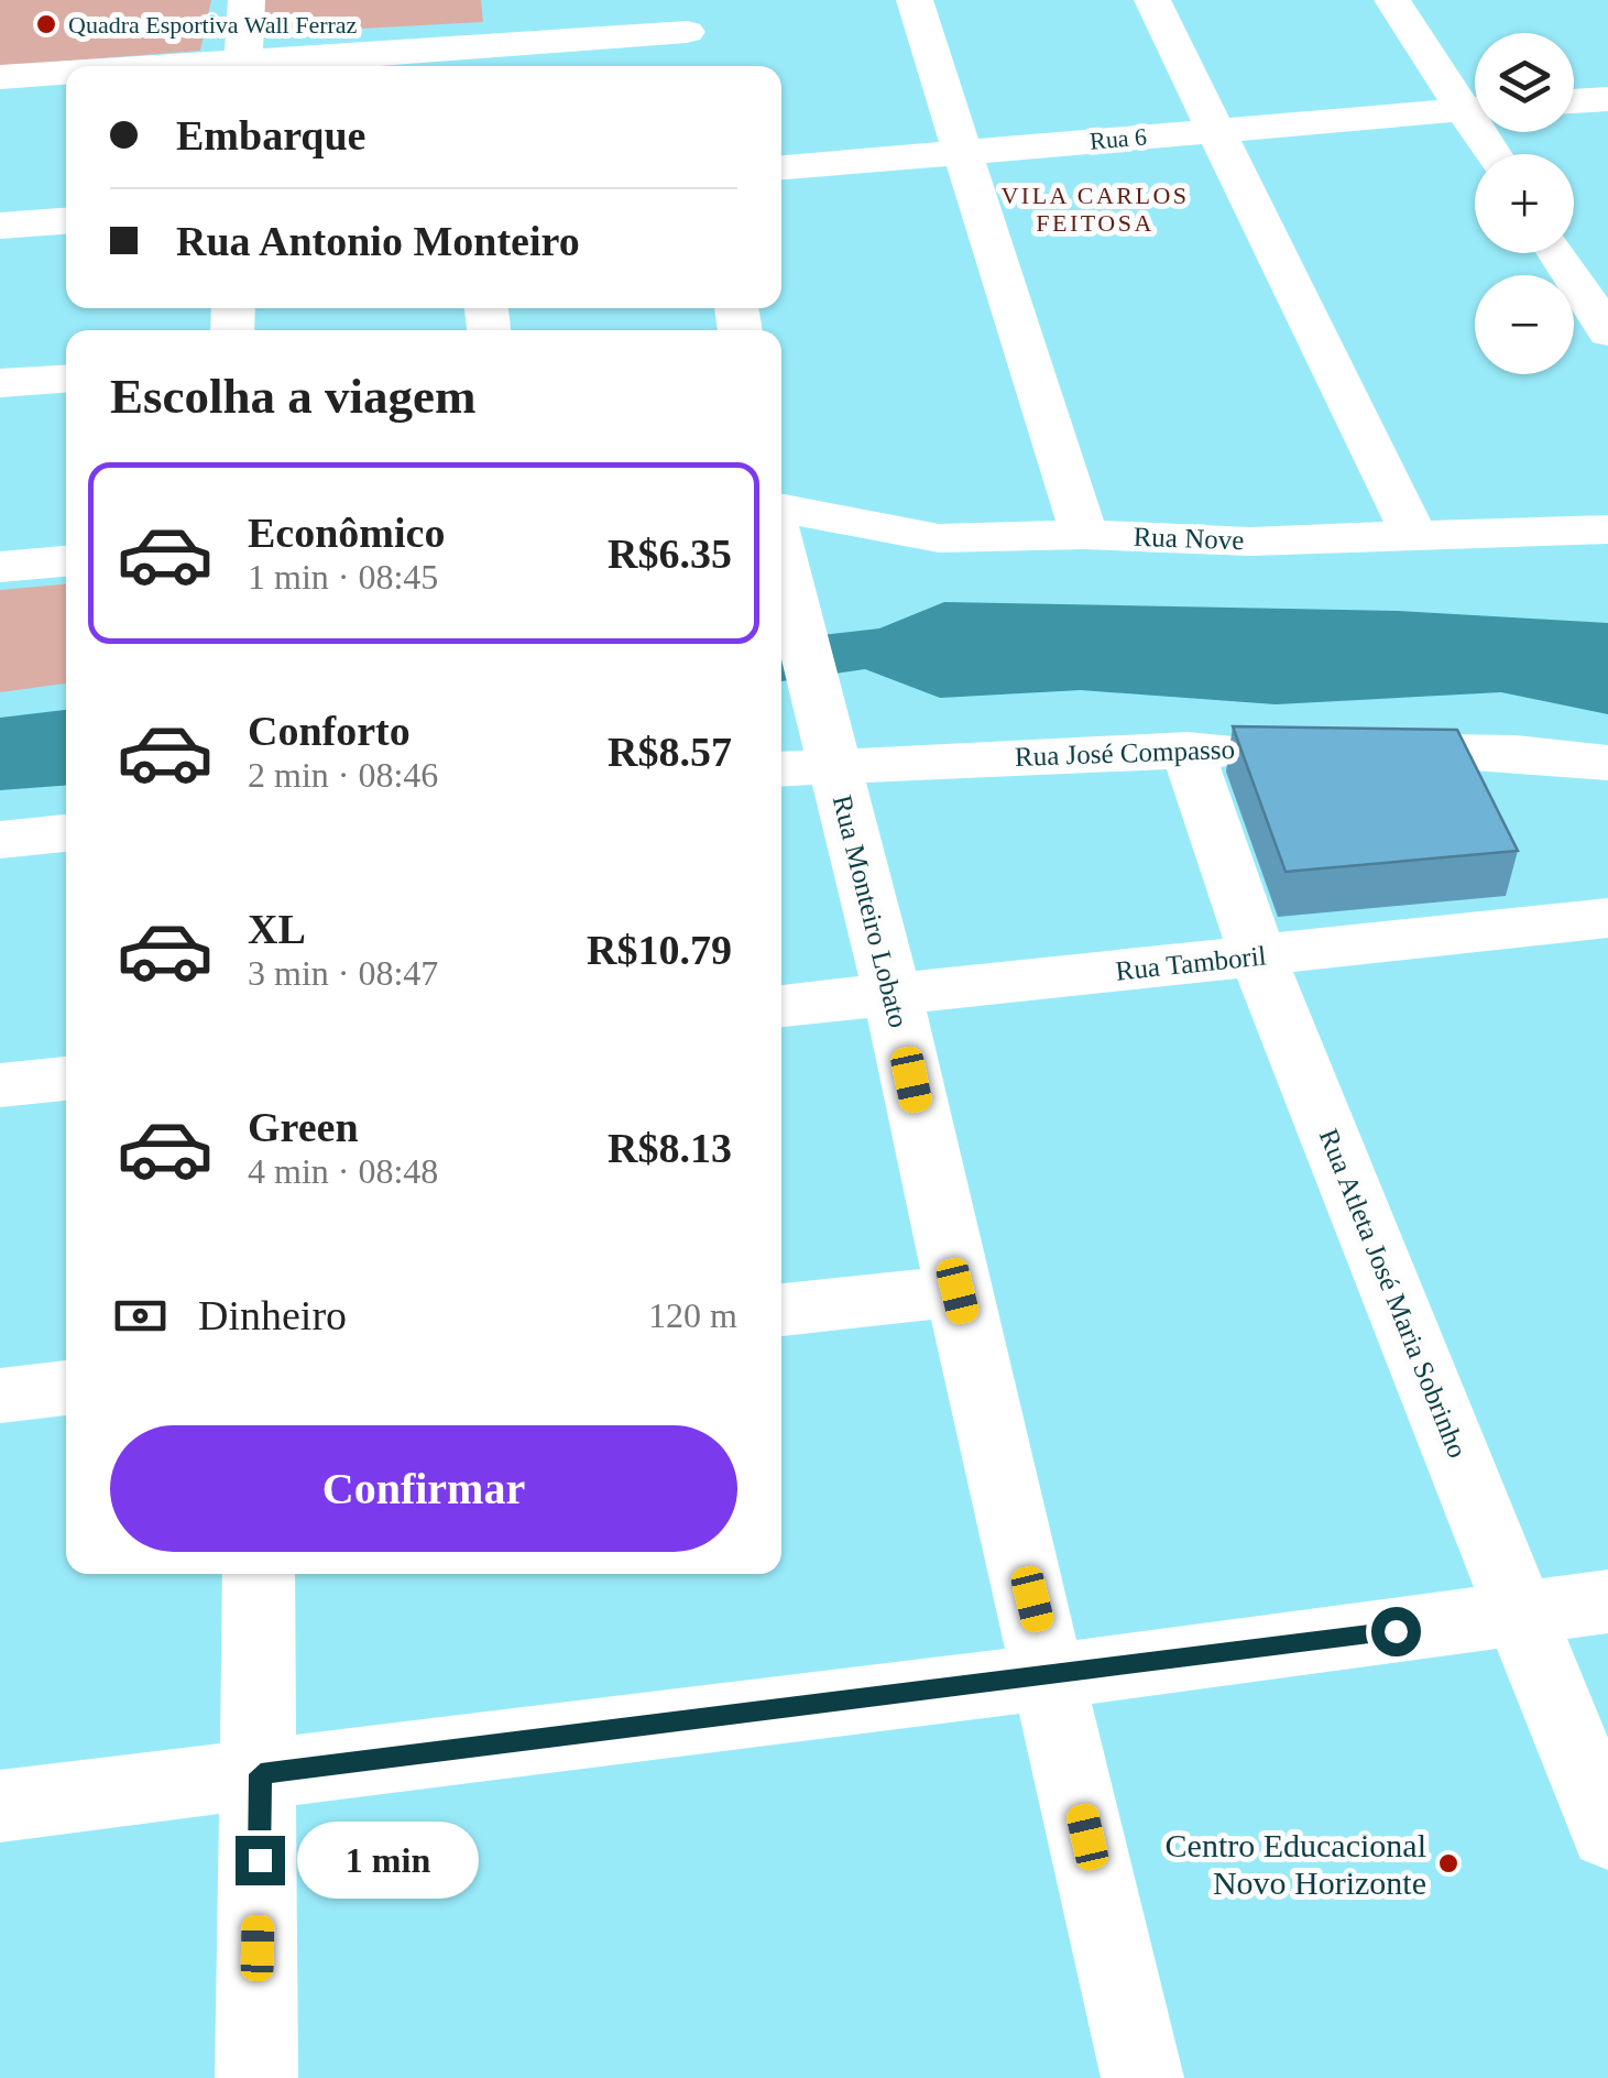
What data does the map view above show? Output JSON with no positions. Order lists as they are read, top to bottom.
{
  "streets": {
    "street": [
      "Rua 6",
      "Rua Nove",
      "Rua José Compasso",
      "Rua Monteiro Lobato",
      "Rua Tamboril",
      "Rua Atleta José Maria Sobrinho"
    ]
  },
  "crossings": [
    ["Rua José Compasso", "Rua Monteiro Lobato"],
    ["Rua José Compasso", "Rua Atleta José Maria Sobrinho"],
    ["Rua Monteiro Lobato", "Rua Tamboril"],
    ["Rua Tamboril", "Rua Atleta José Maria Sobrinho"]
  ],
  "districts": ["VILA CARLOS FEITOSA"],
  "places": ["Quadra Esportiva Wall Ferraz", "Centro Educacional Novo Horizonte"],
  "page": {
    "map_buttons": ["+", "−"],
    "banner": ["Embarque", "Rua Antonio Monteiro"],
    "heading": "Escolha a viagem",
    "list": [
      {
        "name": "Econômico",
        "note": "1 min · 08:45",
        "value": "R$6.35"
      },
      {
        "name": "Conforto",
        "note": "2 min · 08:46",
        "value": "R$8.57"
      },
      {
        "name": "XL",
        "note": "3 min · 08:47",
        "value": "R$10.79"
      },
      {
        "name": "Green",
        "note": "4 min · 08:48",
        "value": "R$8.13"
      }
    ],
    "pay": ["Dinheiro", "120 m"],
    "buttons": "Confirmar",
    "bubble": "1 min"
  }
}
